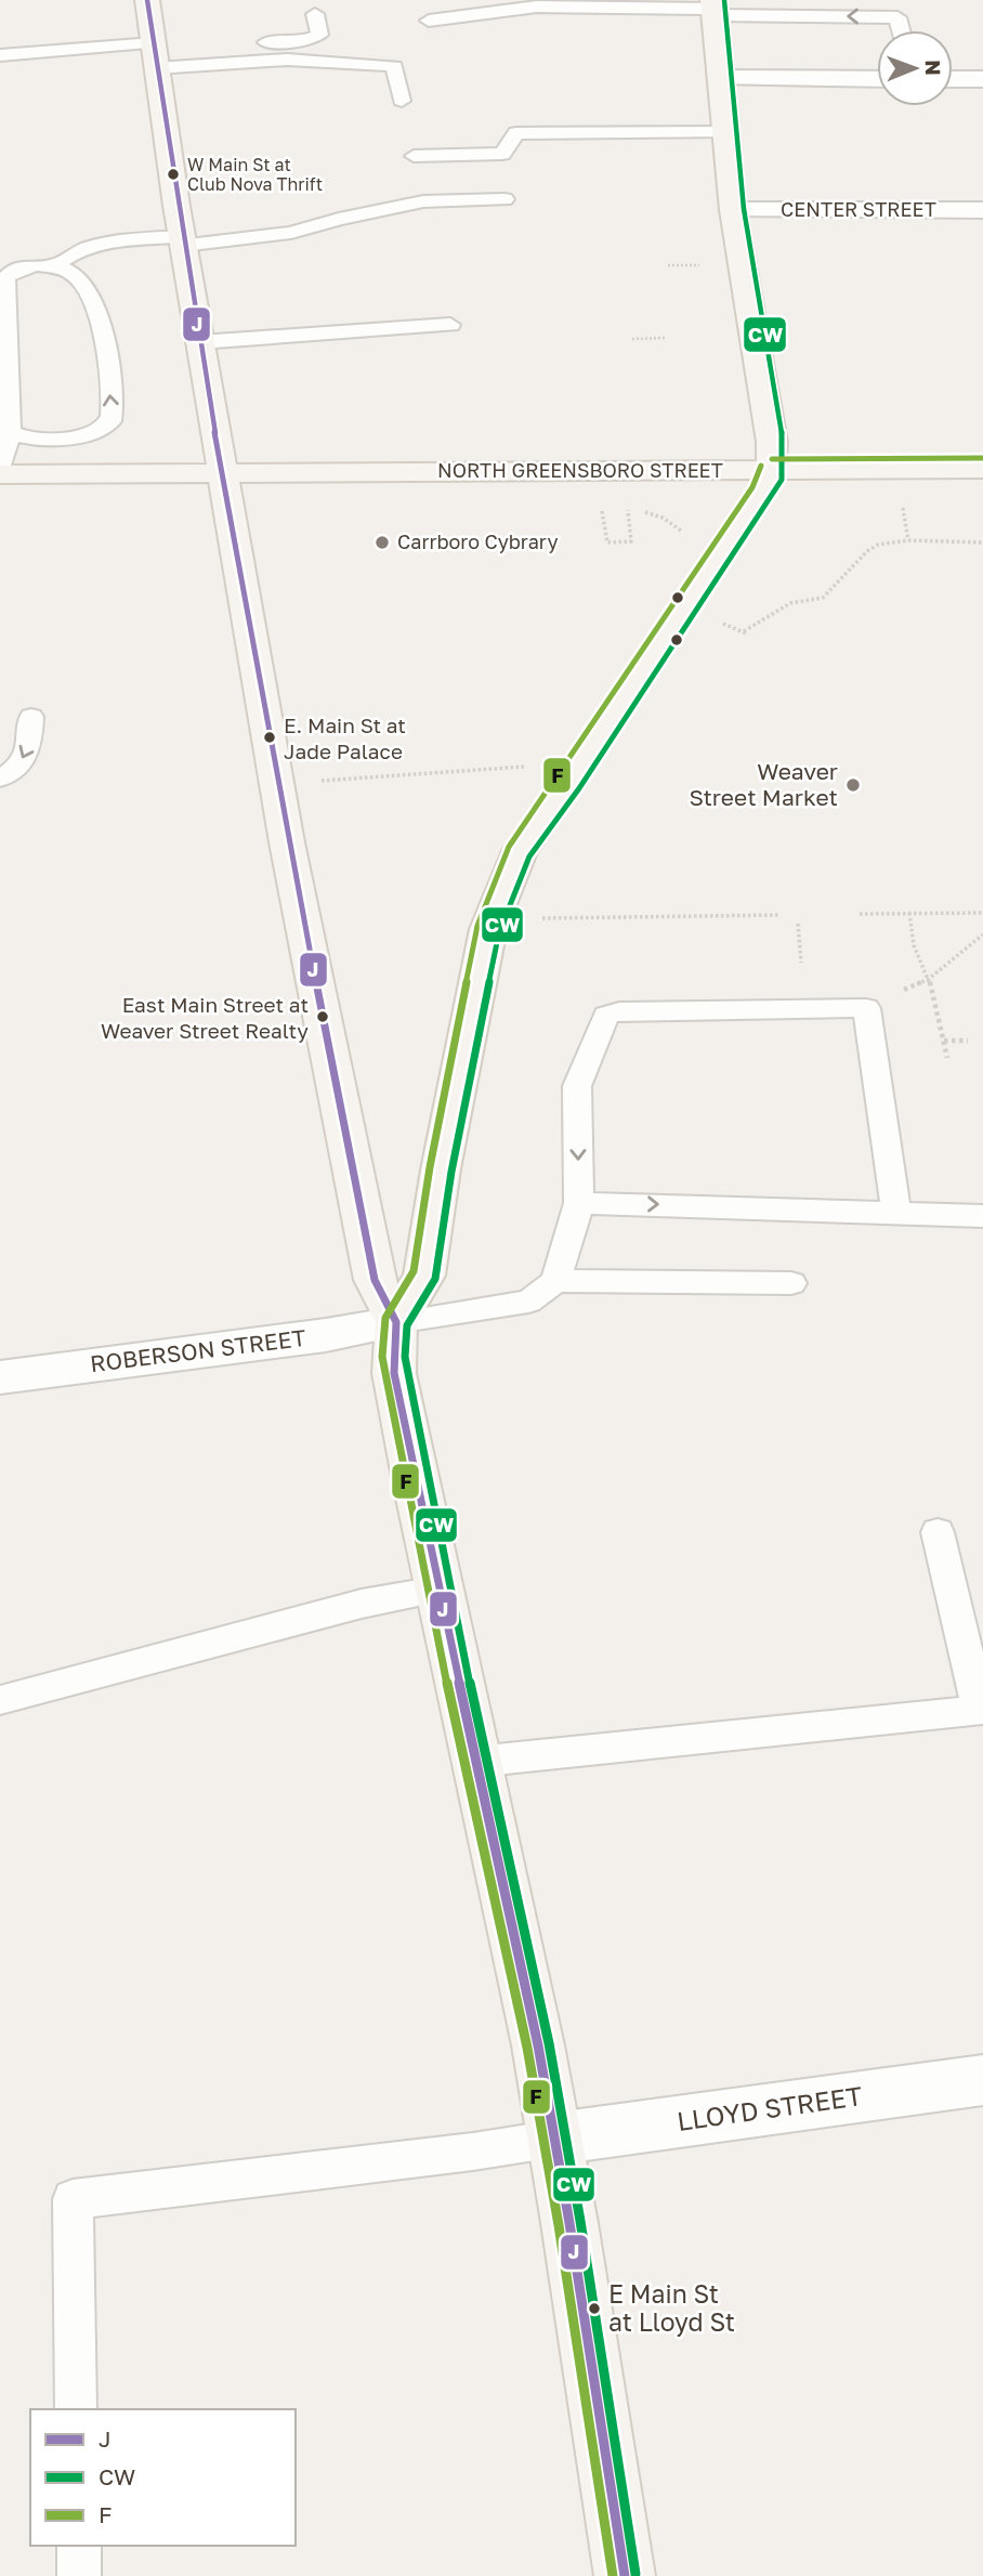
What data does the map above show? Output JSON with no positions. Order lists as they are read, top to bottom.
{
  "streets": {
    "main road": ["NORTH GREENSBORO STREET"],
    "street": ["CENTER STREET", "ROBERSON STREET", "LLOYD STREET"]
  },
  "places": [
    "W Main St at Club Nova Thrift",
    "Carrboro Cybrary",
    "E. Main St at Jade Palace",
    "Weaver Street Market",
    "East Main Street at Weaver Street Realty",
    "E Main St at Lloyd St"
  ],
  "lines": ["transit line J", "transit line CW", "transit line F"],
  "legend": ["J", "CW", "F"],
  "north": "right"
}
